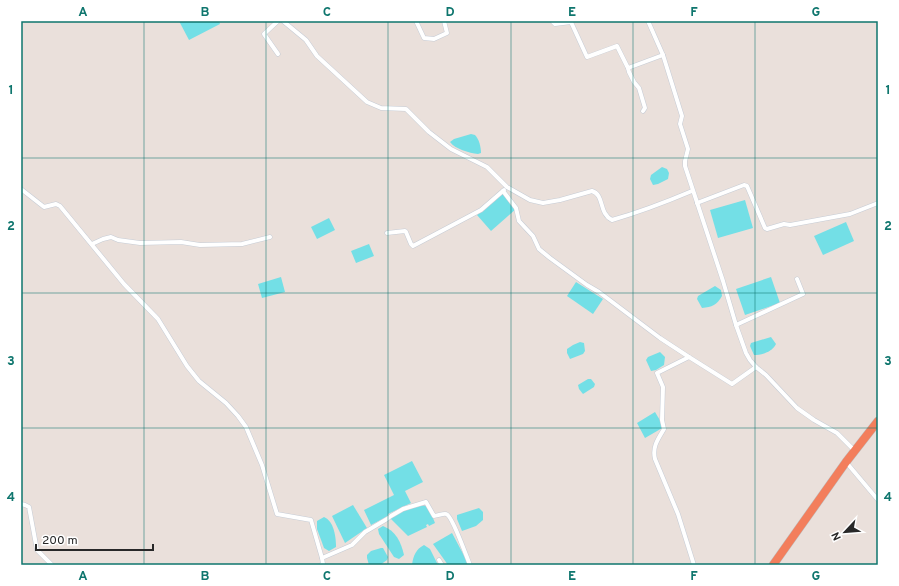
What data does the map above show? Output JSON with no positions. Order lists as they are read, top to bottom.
{
  "scale_bar": "200 m",
  "north": "bottom left",
  "grid": {
    "columns": [
      "A",
      "B",
      "C",
      "D",
      "E",
      "F",
      "G"
    ],
    "rows": [
      "1",
      "2",
      "3",
      "4"
    ]
  }
}
